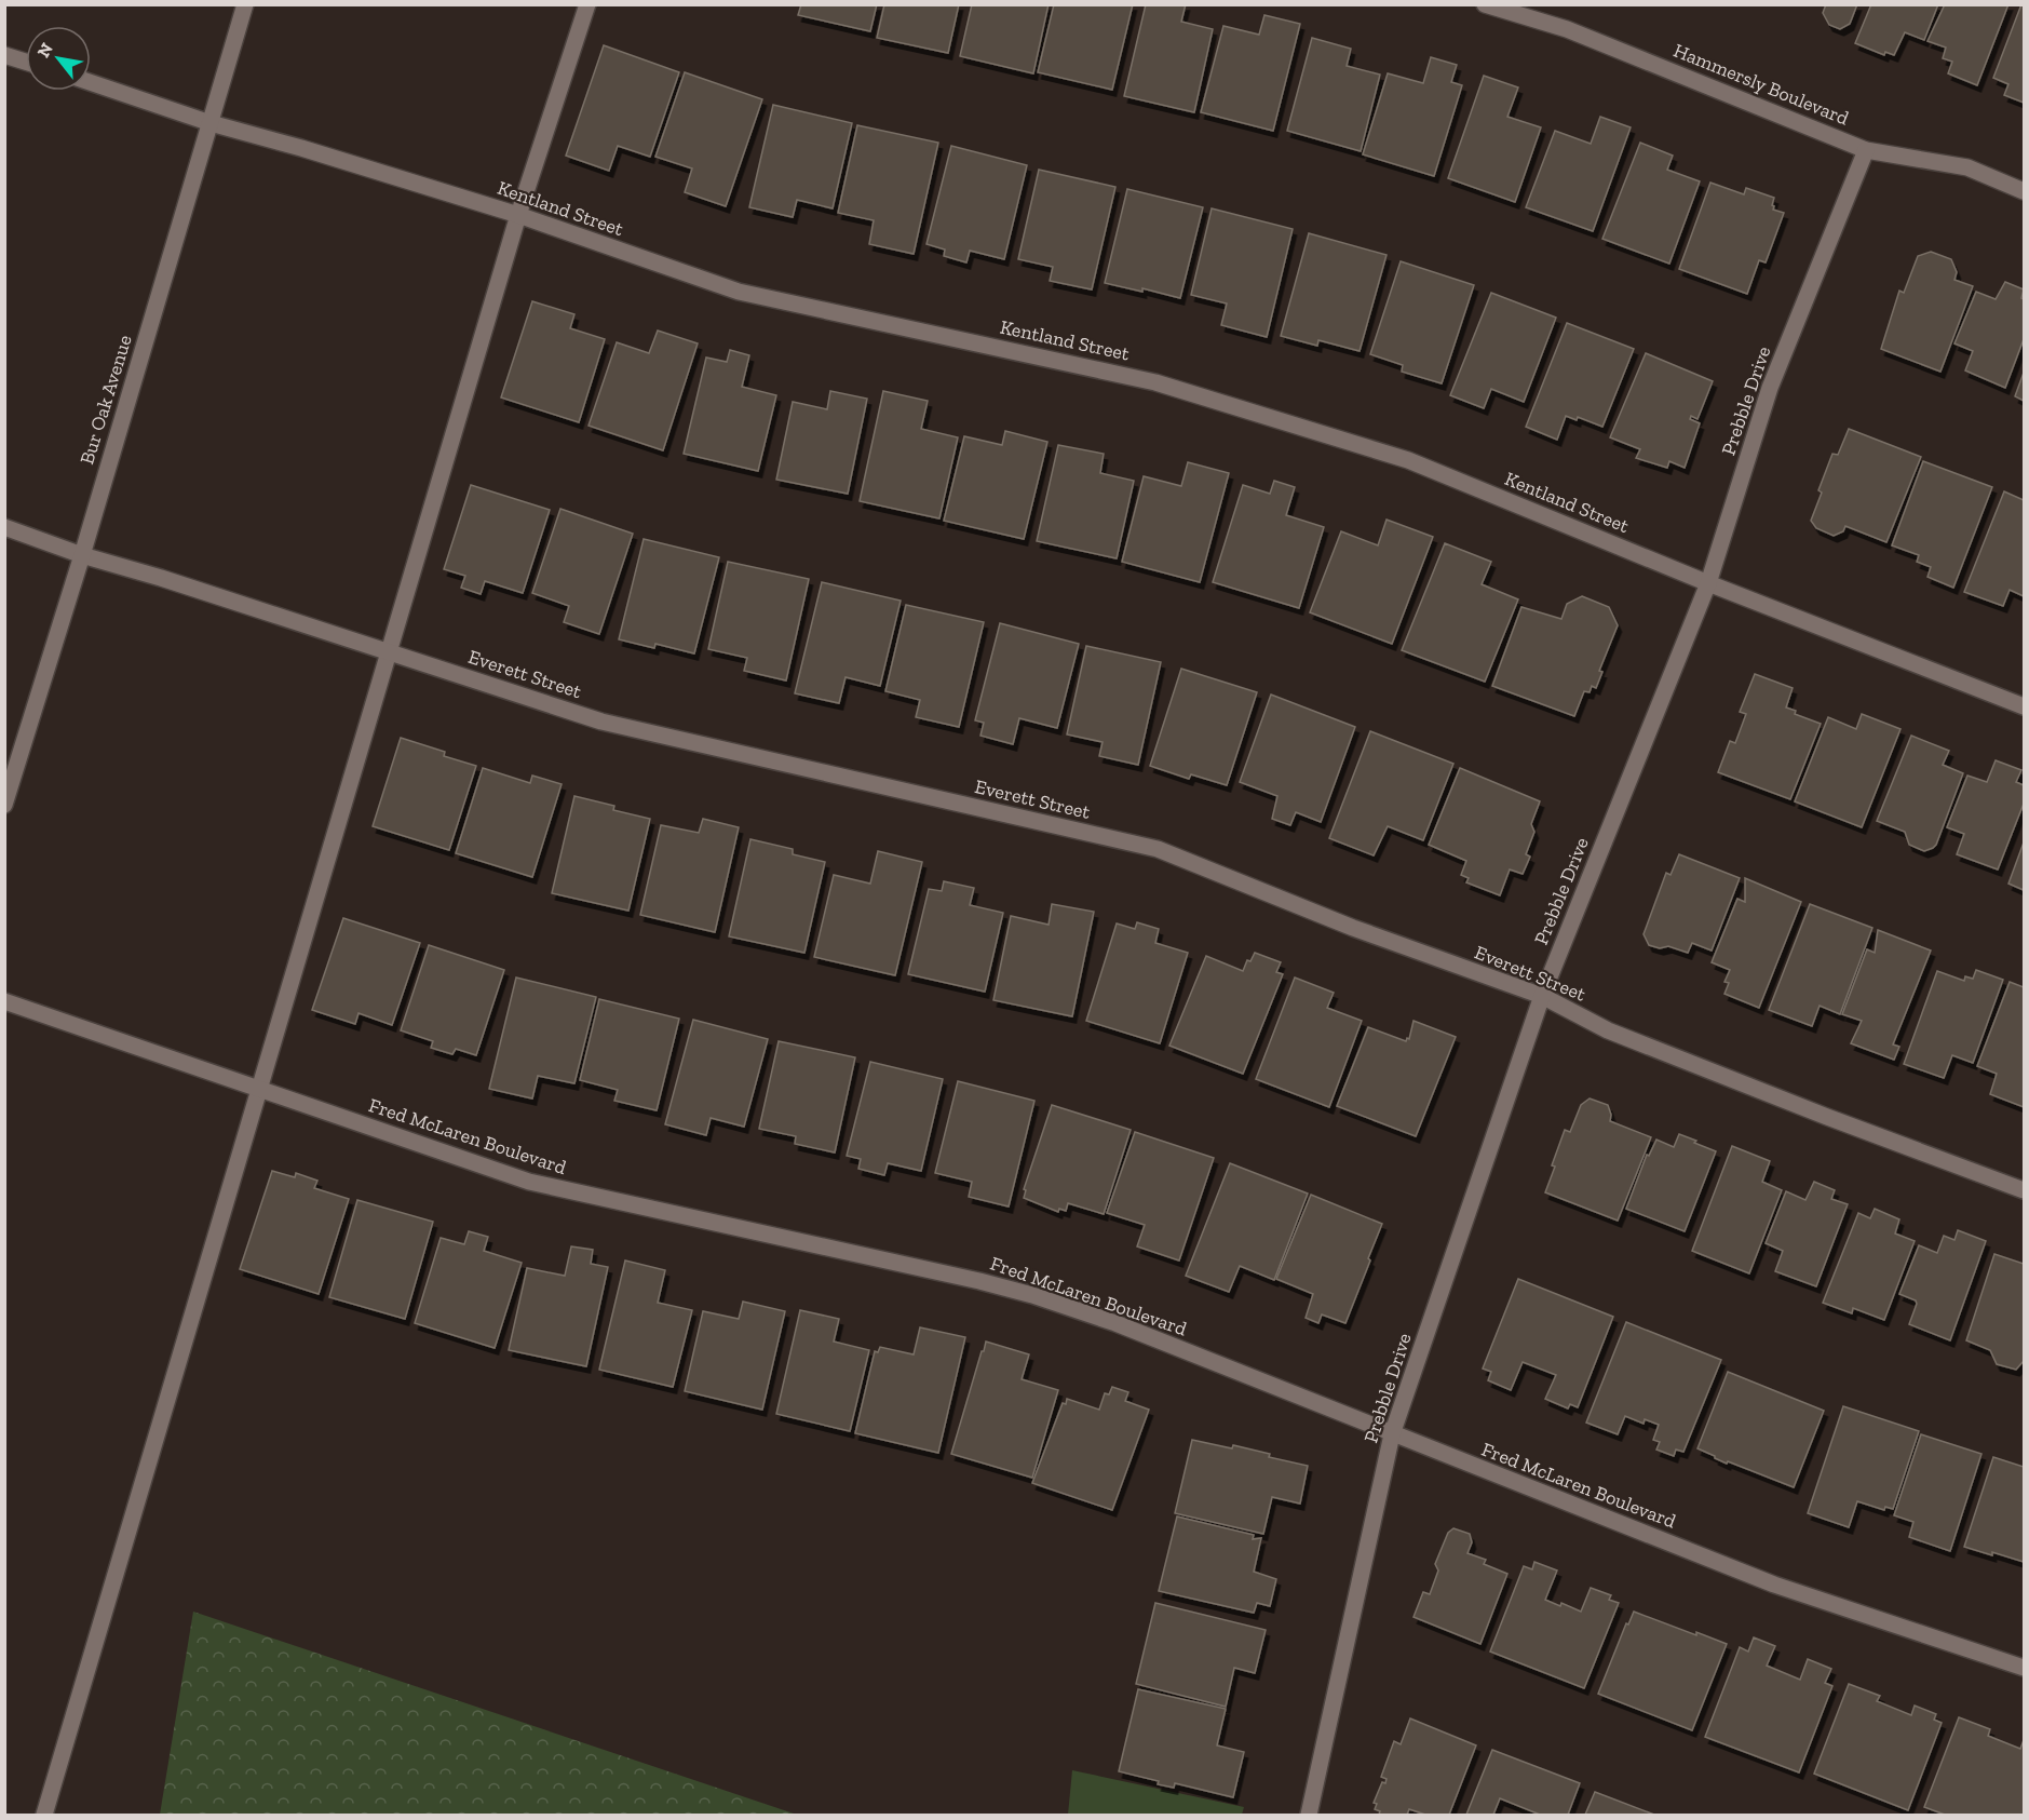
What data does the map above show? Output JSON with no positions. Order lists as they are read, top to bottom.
{
  "streets": {
    "street": [
      "Hammersly Boulevard",
      "Kentland Street",
      "Bur Oak Avenue",
      "Prebble Drive",
      "Everett Street",
      "Fred McLaren Boulevard"
    ]
  },
  "crossings": [
    ["Hammersly Boulevard", "Prebble Drive"],
    ["Kentland Street", "Bur Oak Avenue"],
    ["Kentland Street", "Prebble Drive"],
    ["Bur Oak Avenue", "Everett Street"],
    ["Prebble Drive", "Everett Street"],
    ["Prebble Drive", "Fred McLaren Boulevard"]
  ],
  "north": "top left"
}
